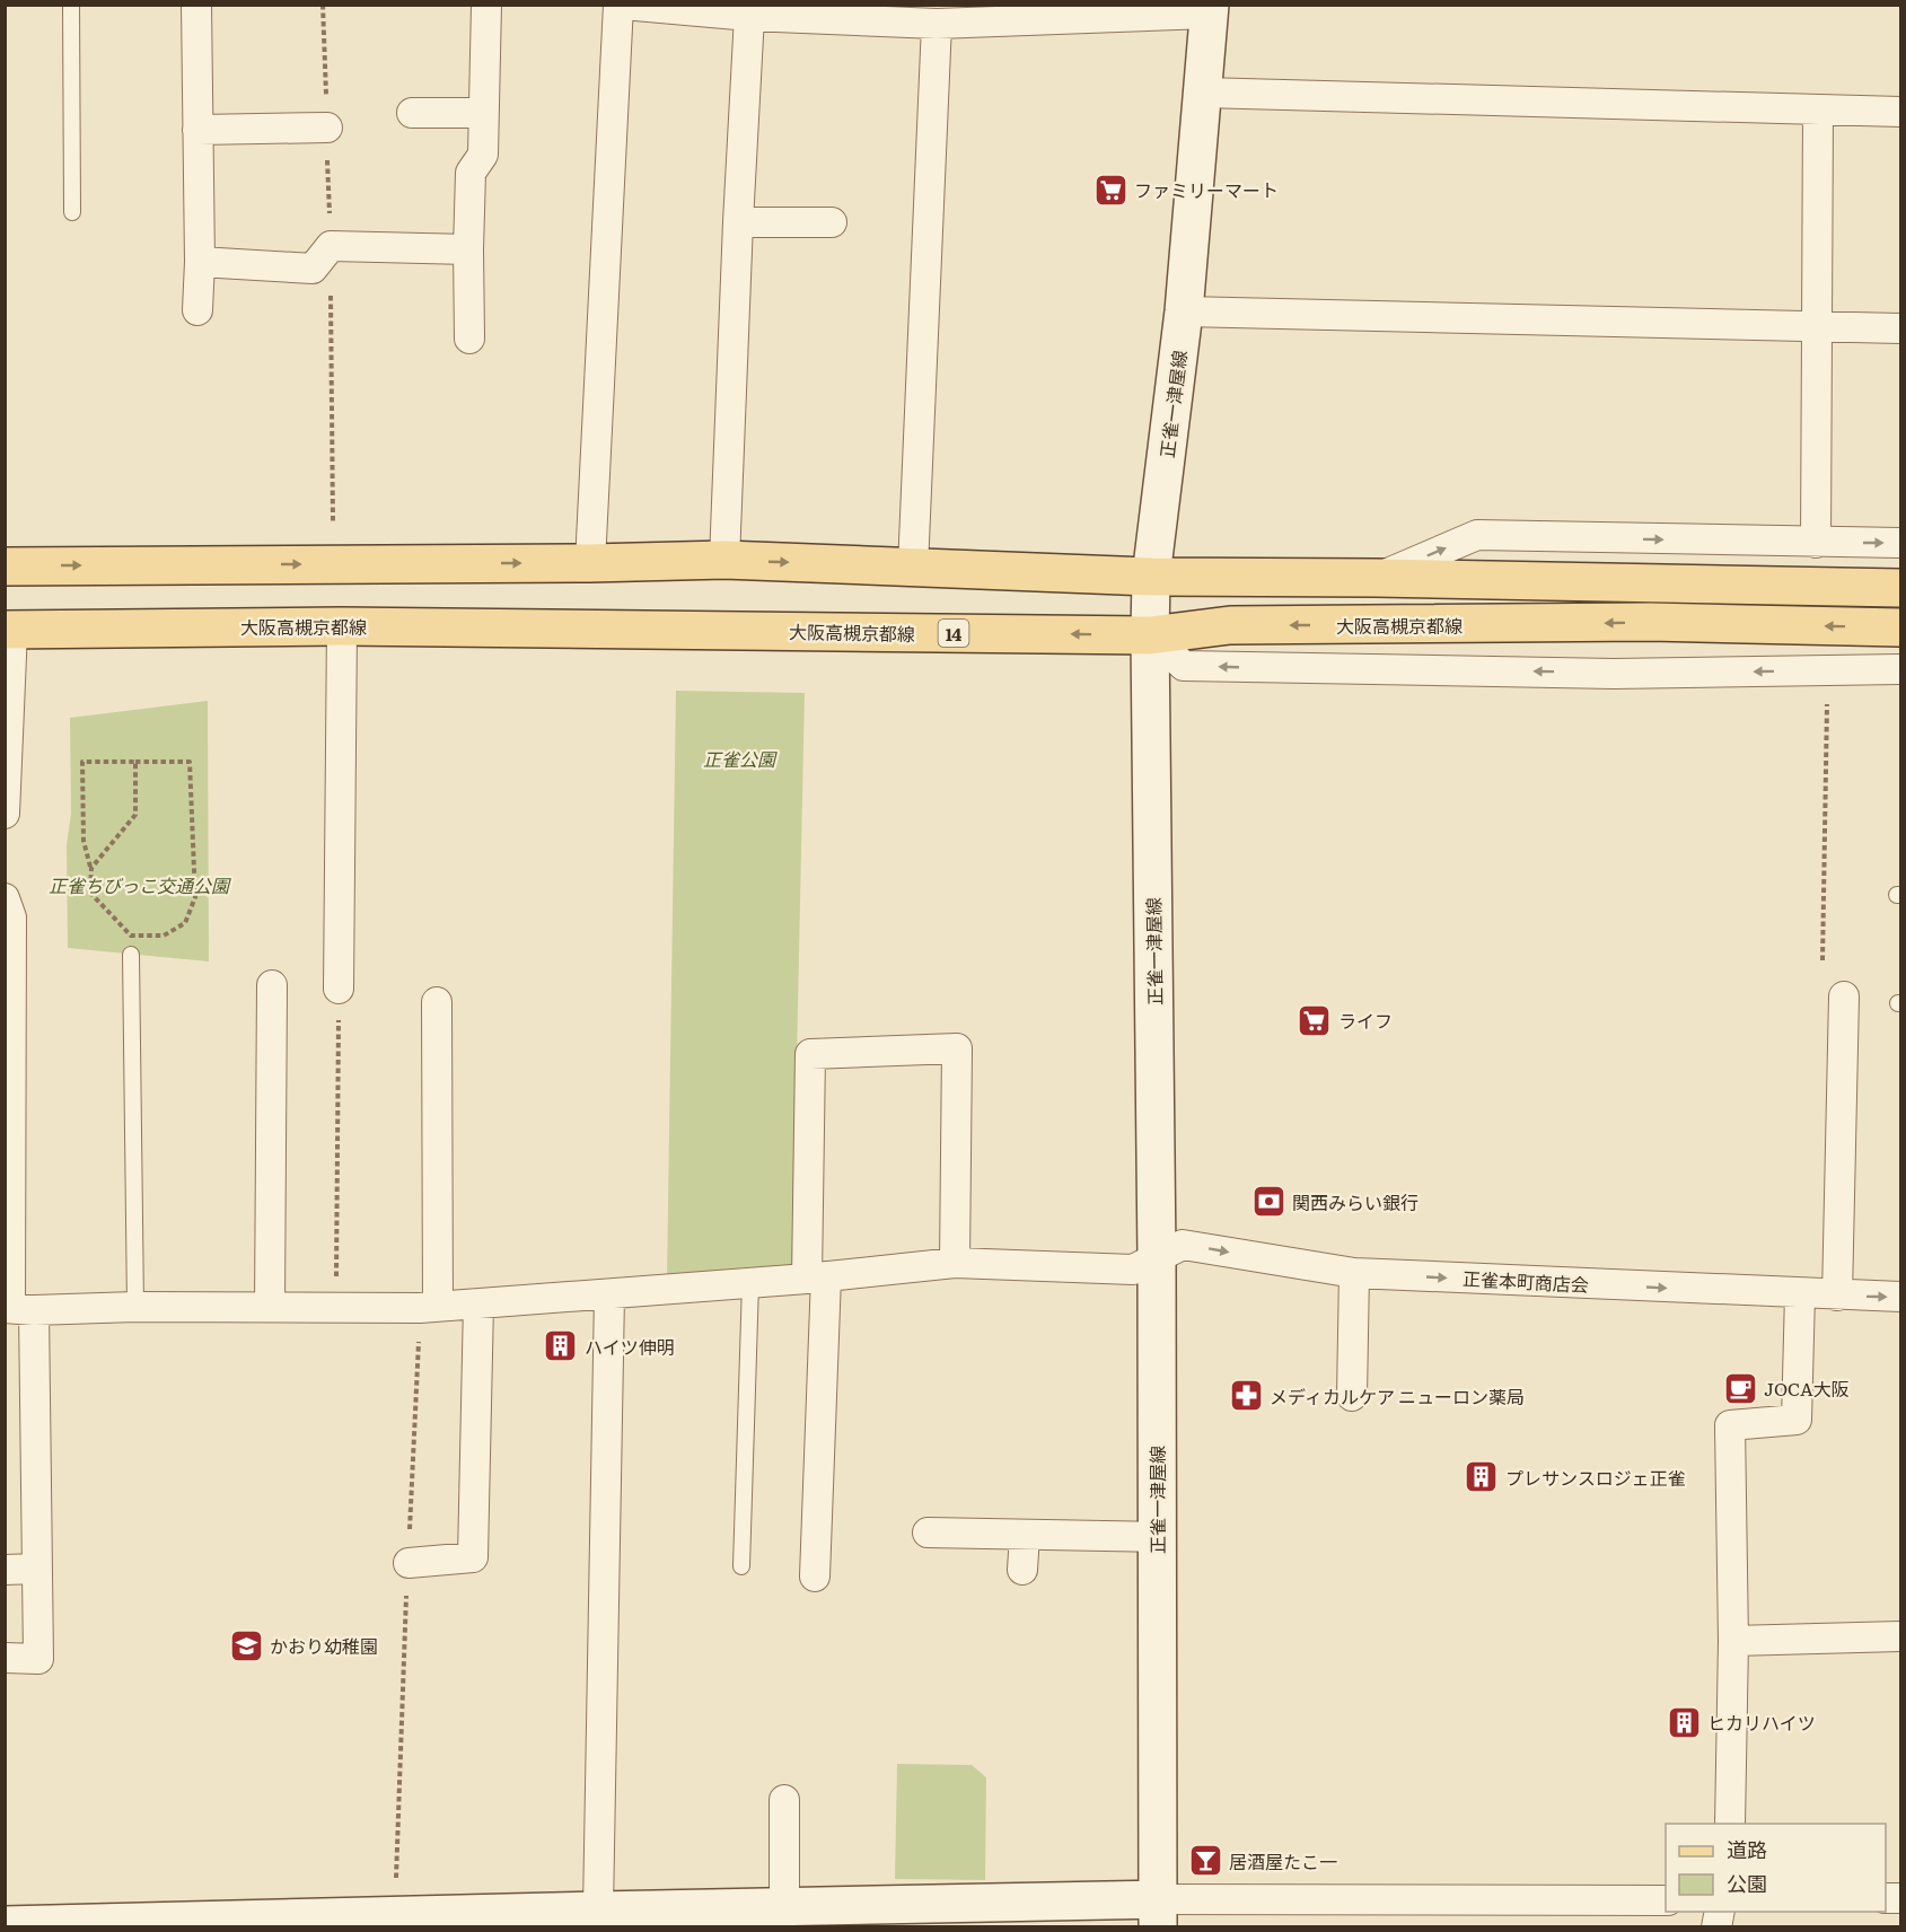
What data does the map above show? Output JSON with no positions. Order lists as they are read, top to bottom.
{
  "streets": {
    "main road": ["正雀一津屋線", "大阪高槻京都線", "14"],
    "street": ["正雀本町商店会"]
  },
  "crossings": [
    ["正雀一津屋線", "大阪高槻京都線"],
    ["正雀一津屋線", "正雀本町商店会"]
  ],
  "one_way": ["正雀本町商店会"],
  "parks": ["正雀公園", "正雀ちびっこ交通公園"],
  "places": {
    "supermarket": ["ファミリーマート", "ライフ"],
    "bank": ["関西みらい銀行"],
    "building": ["ハイツ伸明", "プレサンスロジェ正雀", "ヒカリハイツ"],
    "cafe": ["JOCA大阪"],
    "pharmacy": ["メディカルケア ニューロン薬局"],
    "school or university": ["かおり幼稚園"],
    "bar": ["居酒屋たこ一"]
  },
  "legend": ["道路", "公園"]
}
